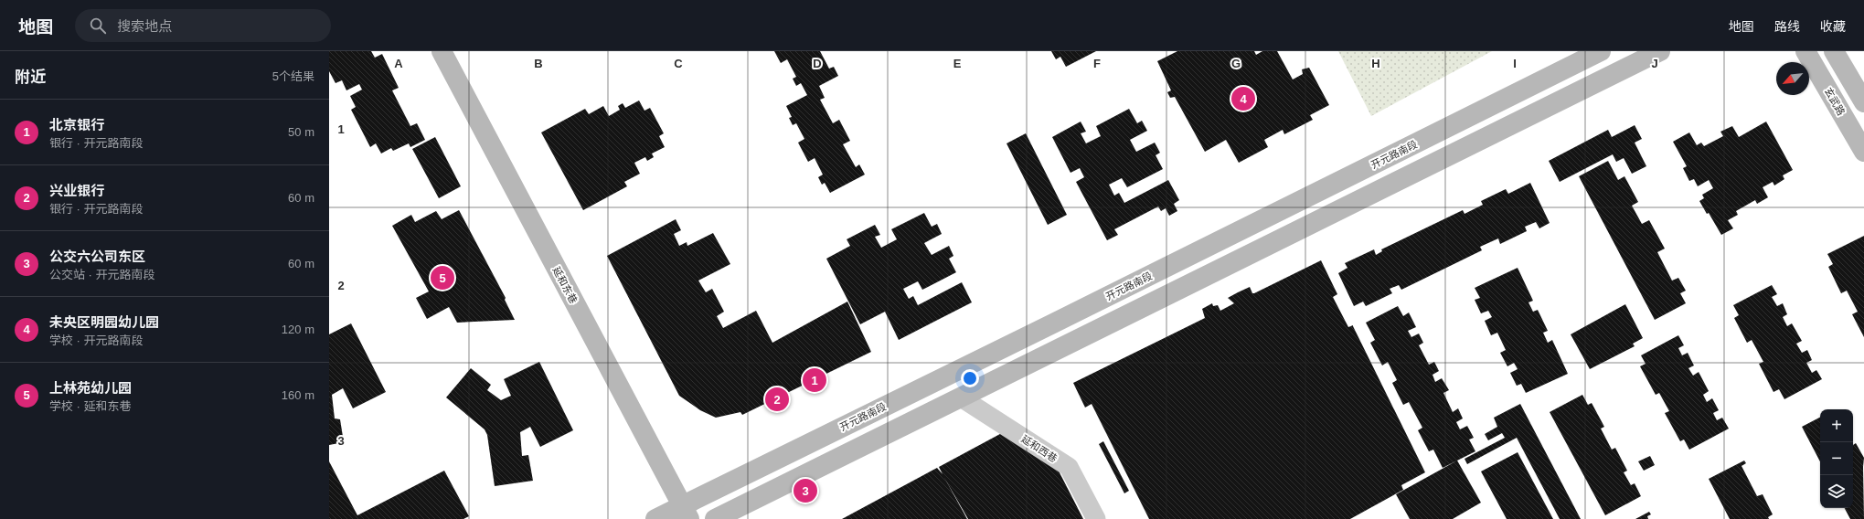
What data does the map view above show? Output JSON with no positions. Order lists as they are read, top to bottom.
{
  "streets": {
    "street": [
      "玄武路",
      "开元路南段",
      "延和东巷",
      "延和西巷"
    ]
  },
  "crossings": [
    ["开元路南段", "延和东巷"]
  ],
  "north": "bottom left",
  "page": {
    "header": "地图",
    "search": "搜索地点",
    "nav": ["地图", "路线", "收藏"],
    "heading": ["附近", "5个结果"],
    "pins": [
      "4",
      "5",
      "1",
      "2",
      "3"
    ],
    "list": [
      {
        "mark": "1",
        "name": "北京银行",
        "note": "银行 · 开元路南段",
        "value": "50 m"
      },
      {
        "mark": "2",
        "name": "兴业银行",
        "note": "银行 · 开元路南段",
        "value": "60 m"
      },
      {
        "mark": "3",
        "name": "公交六公司东区",
        "note": "公交站 · 开元路南段",
        "value": "60 m"
      },
      {
        "mark": "4",
        "name": "未央区明园幼儿园",
        "note": "学校 · 开元路南段",
        "value": "120 m"
      },
      {
        "mark": "5",
        "name": "上林苑幼儿园",
        "note": "学校 · 延和东巷",
        "value": "160 m"
      }
    ],
    "map_buttons": ["+", "−"]
  },
  "grid": {
    "columns": [
      "A",
      "B",
      "C",
      "D",
      "E",
      "F",
      "G",
      "H",
      "I",
      "J"
    ],
    "rows": ["1", "2", "3"]
  }
}
